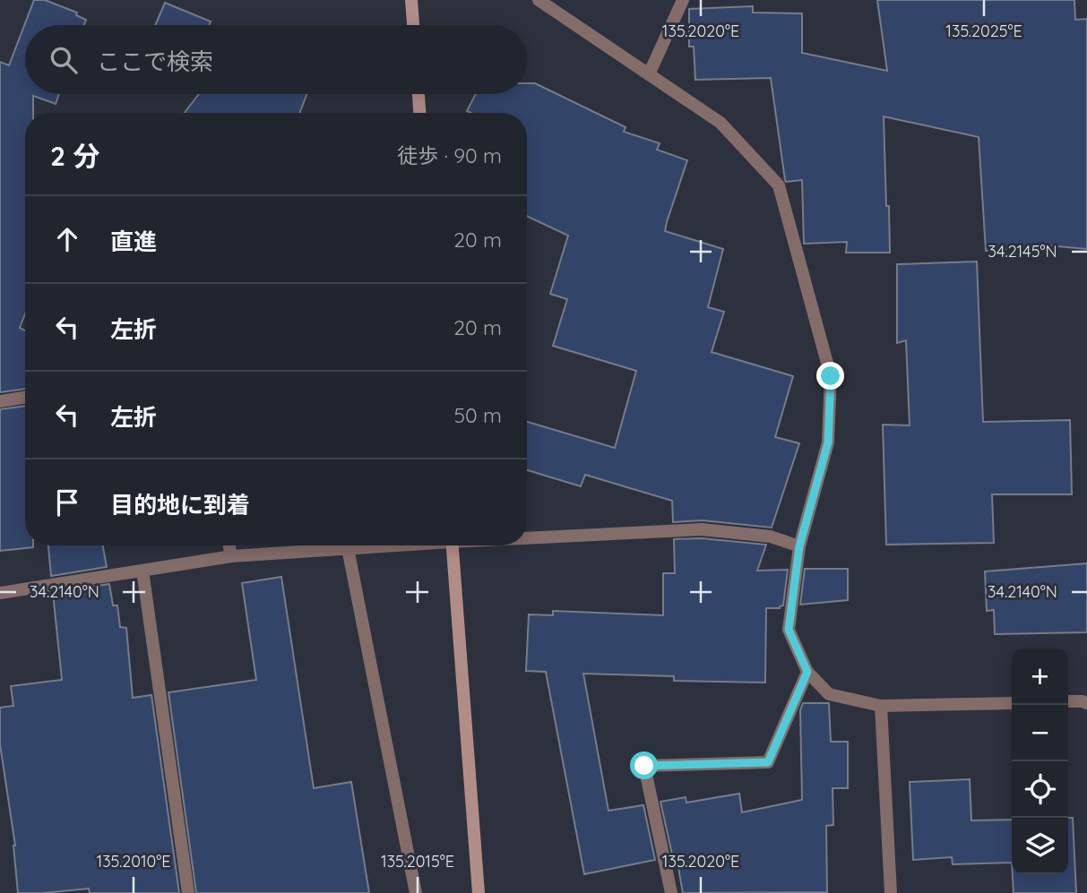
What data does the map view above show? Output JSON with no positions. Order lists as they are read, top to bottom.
{
  "page": {
    "search": "ここで検索",
    "heading": ["2 分", "徒歩 · 90 m"],
    "list": [
      ["直進", "20 m"],
      ["左折", "20 m"],
      ["左折", "50 m"],
      "目的地に到着"
    ],
    "map_buttons": ["+", "−"]
  },
  "coordinates": [
    "135.2020°E",
    "135.2025°E",
    "34.2145°N",
    "34.2140°N",
    "135.2010°E",
    "135.2015°E"
  ]
}
